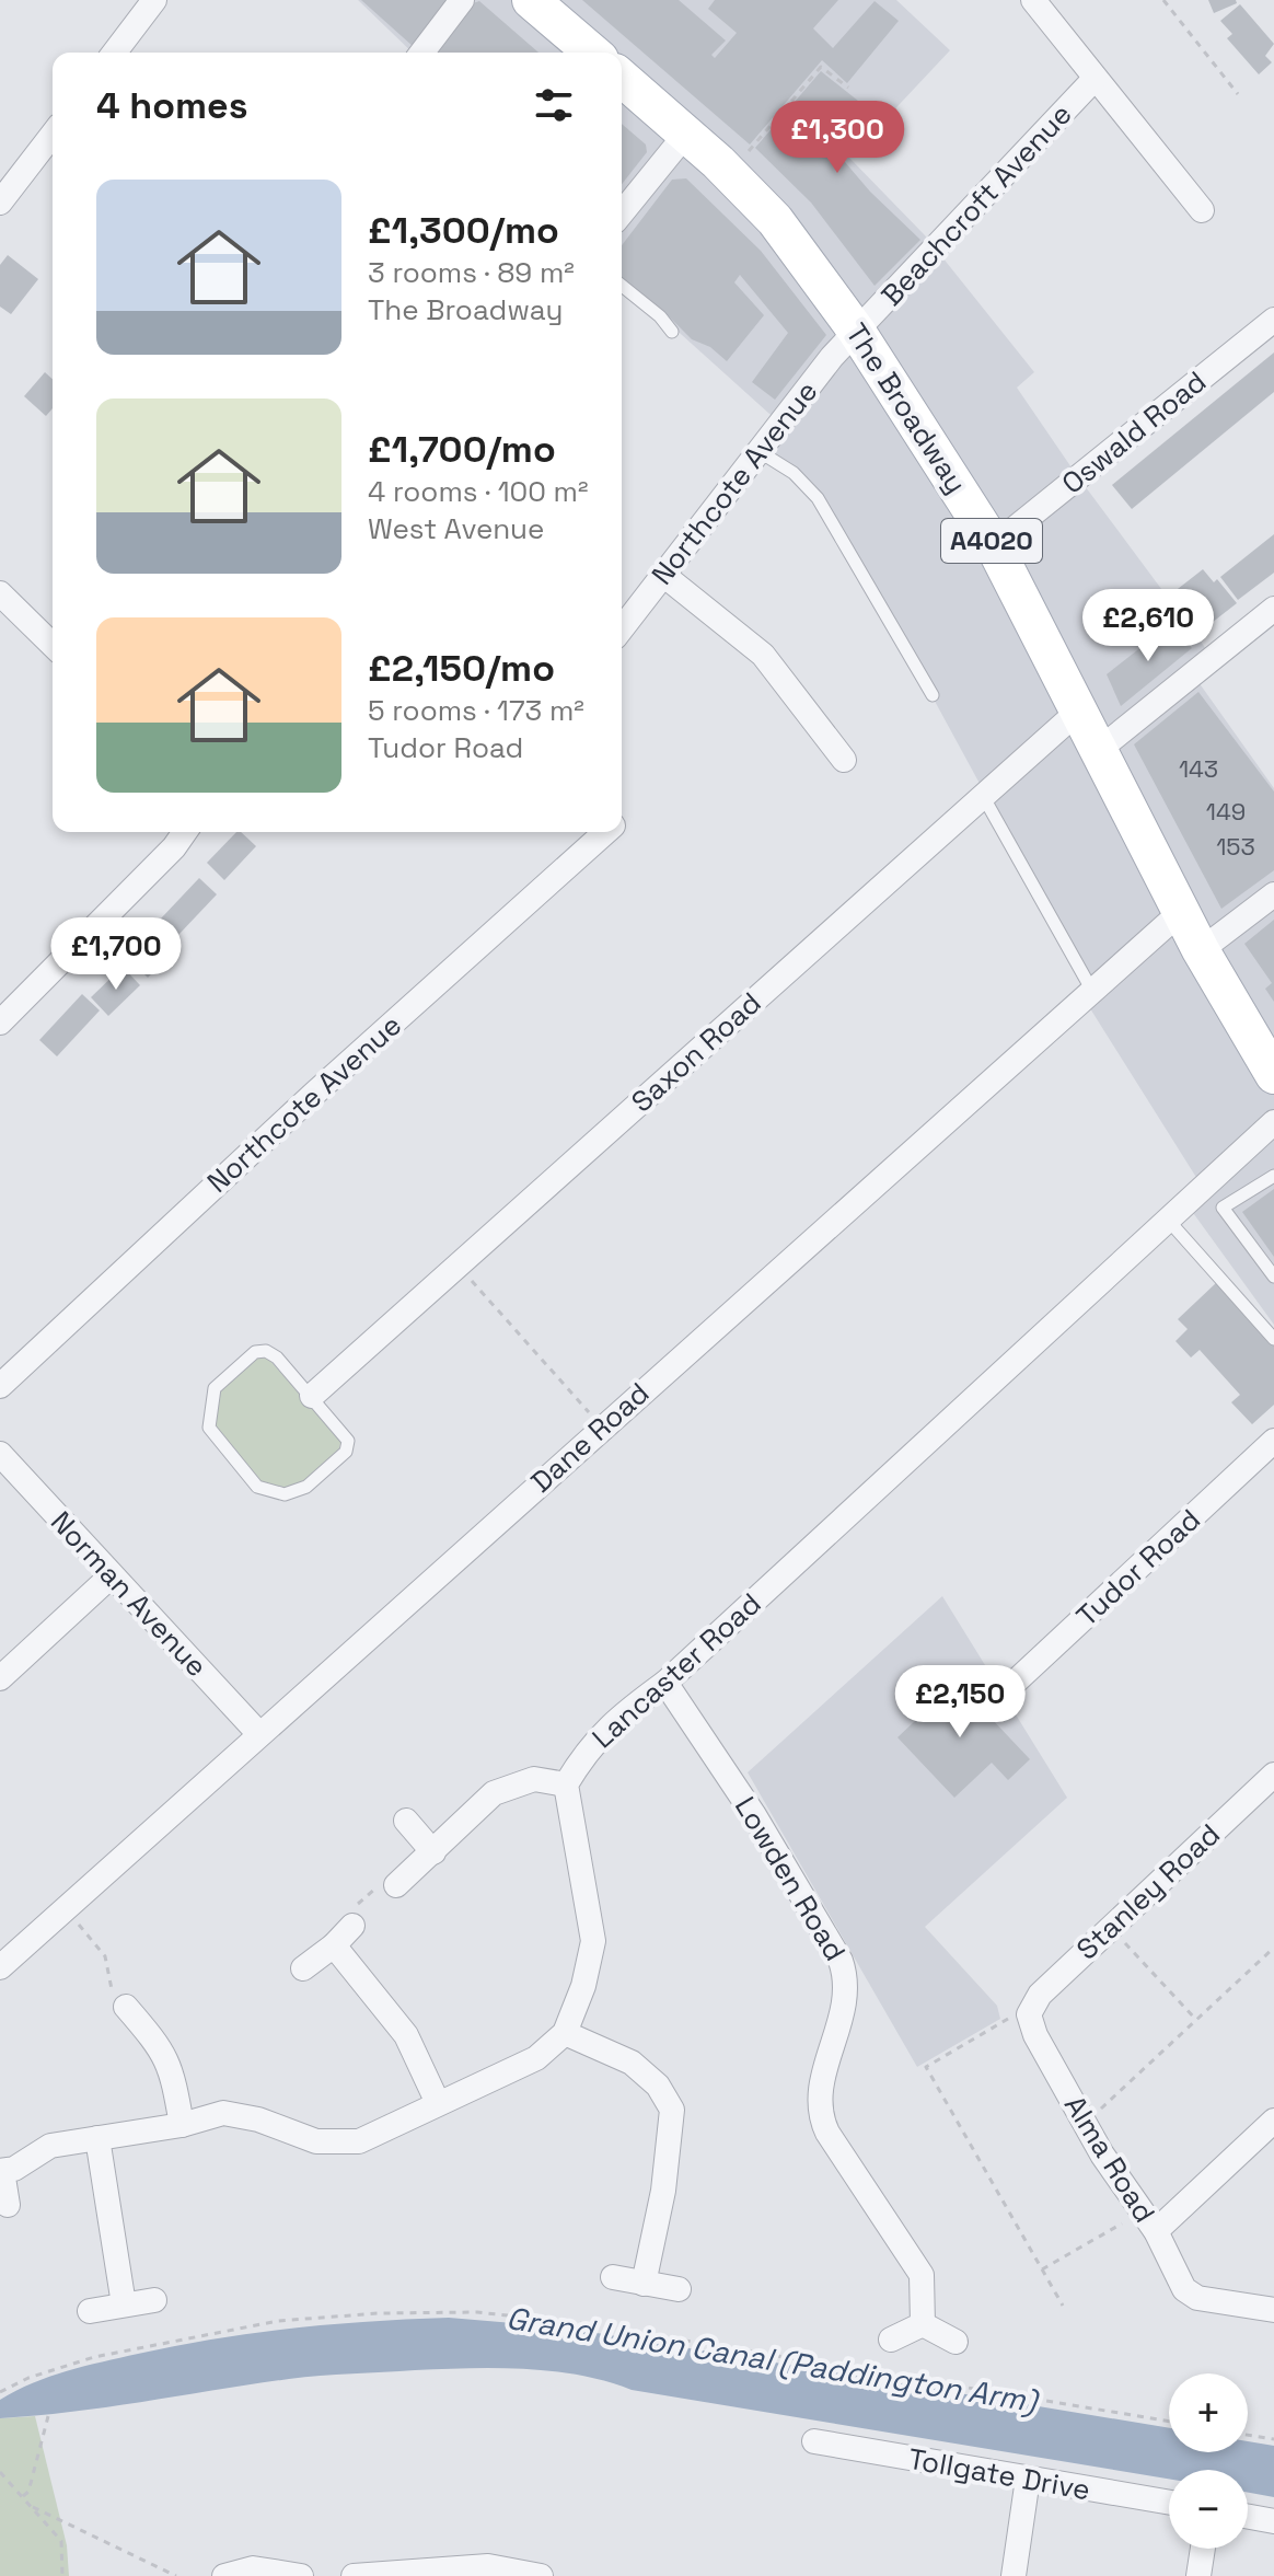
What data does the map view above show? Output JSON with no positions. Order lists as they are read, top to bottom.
{
  "streets": {
    "main road": ["The Broadway", "A4020"],
    "street": [
      "Beachcroft Avenue",
      "Oswald Road",
      "Northcote Avenue",
      "Saxon Road",
      "Dane Road",
      "Tudor Road",
      "Norman Avenue",
      "Lancaster Road",
      "Lowden Road",
      "Stanley Road",
      "Alma Road",
      "Tollgate Drive"
    ]
  },
  "crossings": [
    ["Beachcroft Avenue", "The Broadway"],
    ["Beachcroft Avenue", "Northcote Avenue"],
    ["The Broadway", "Oswald Road"],
    ["The Broadway", "Northcote Avenue"],
    ["The Broadway", "Saxon Road"],
    ["The Broadway", "Dane Road"],
    ["Dane Road", "Norman Avenue"],
    ["Lancaster Road", "Lowden Road"],
    ["Stanley Road", "Alma Road"]
  ],
  "water": ["Grand Union Canal (Paddington Arm)"],
  "house_numbers": ["143", "149", "153"],
  "page": {
    "heading": "4 homes",
    "price": [
      "£1,300",
      "£2,610",
      "£1,700",
      "£2,150"
    ],
    "list": [
      {
        "name": "£1,300/mo",
        "note": "3 rooms · 89 m² · The Broadway"
      },
      {
        "name": "£1,700/mo",
        "note": "4 rooms · 100 m² · West Avenue"
      },
      {
        "name": "£2,150/mo",
        "note": "5 rooms · 173 m² · Tudor Road"
      }
    ],
    "map_buttons": ["+", "−"]
  }
}
